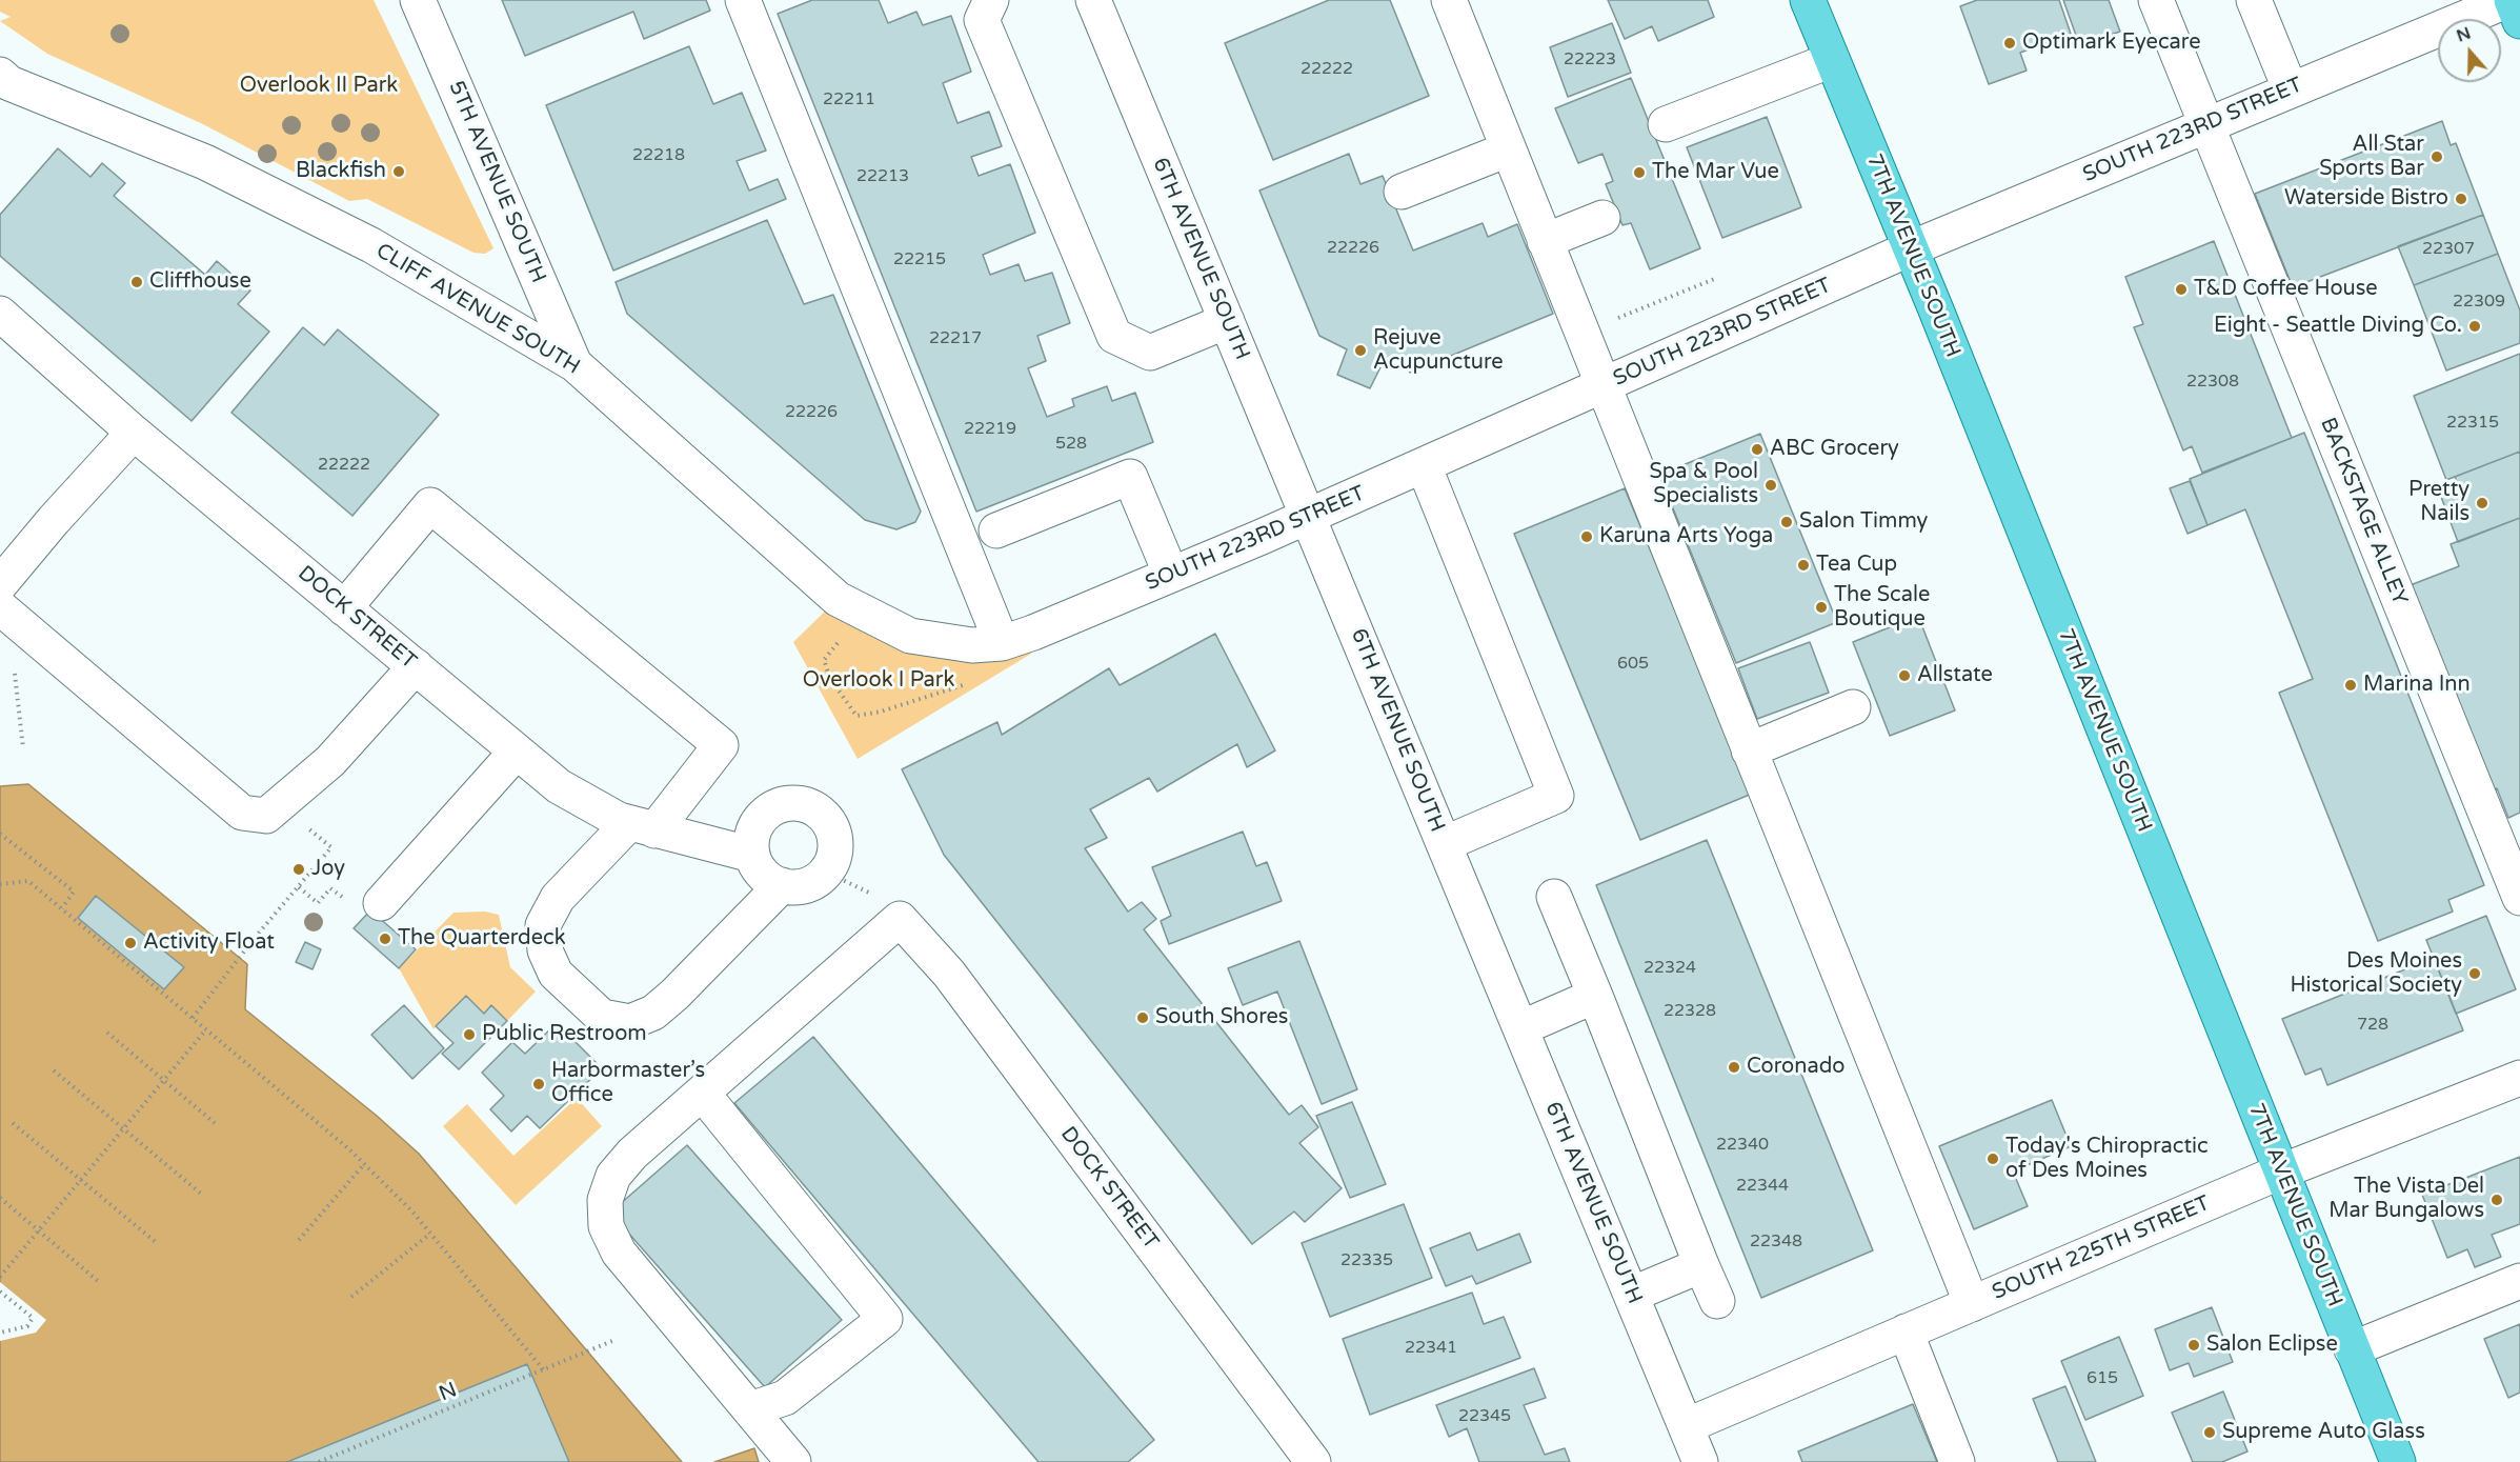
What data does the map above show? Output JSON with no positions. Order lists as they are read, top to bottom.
{
  "streets": {
    "main road": ["7TH AVENUE SOUTH"],
    "street": [
      "SOUTH 223RD STREET",
      "5TH AVENUE SOUTH",
      "6TH AVENUE SOUTH",
      "CLIFF AVENUE SOUTH",
      "BACKSTAGE ALLEY",
      "DOCK STREET",
      "SOUTH 225TH STREET"
    ],
    "path": ["N"]
  },
  "crossings": [
    ["SOUTH 223RD STREET", "7TH AVENUE SOUTH"],
    ["SOUTH 223RD STREET", "6TH AVENUE SOUTH"],
    ["SOUTH 223RD STREET", "CLIFF AVENUE SOUTH"],
    ["SOUTH 223RD STREET", "BACKSTAGE ALLEY"],
    ["5TH AVENUE SOUTH", "CLIFF AVENUE SOUTH"],
    ["7TH AVENUE SOUTH", "SOUTH 225TH STREET"],
    ["6TH AVENUE SOUTH", "SOUTH 225TH STREET"]
  ],
  "parks": ["Overlook II Park", "Overlook I Park"],
  "places": [
    "Optimark Eyecare",
    "All Star Sports Bar",
    "Blackfish",
    "The Mar Vue",
    "Waterside Bistro",
    "Cliffhouse",
    "T&D Coffee House",
    "Eight - Seattle Diving Co.",
    "Rejuve Acupuncture",
    "ABC Grocery",
    "Spa & Pool Specialists",
    "Pretty Nails",
    "Salon Timmy",
    "Karuna Arts Yoga",
    "Tea Cup",
    "The Scale Boutique",
    "Allstate",
    "Marina Inn",
    "Joy",
    "The Quarterdeck",
    "Activity Float",
    "Des Moines Historical Society",
    "South Shores",
    "Public Restroom",
    "Coronado",
    "Harbormaster’s Office",
    "Today's Chiropractic of Des Moines",
    "The Vista Del Mar Bungalows",
    "Salon Eclipse",
    "Supreme Auto Glass"
  ],
  "house_numbers": [
    "22223",
    "22222",
    "22211",
    "22218",
    "22213",
    "22226",
    "22307",
    "22215",
    "22309",
    "22217",
    "22308",
    "22226",
    "22315",
    "22219",
    "528",
    "22222",
    "605",
    "22324",
    "22328",
    "728",
    "22340",
    "22344",
    "22348",
    "22335",
    "22341",
    "615",
    "22345"
  ],
  "north": "top"
}
